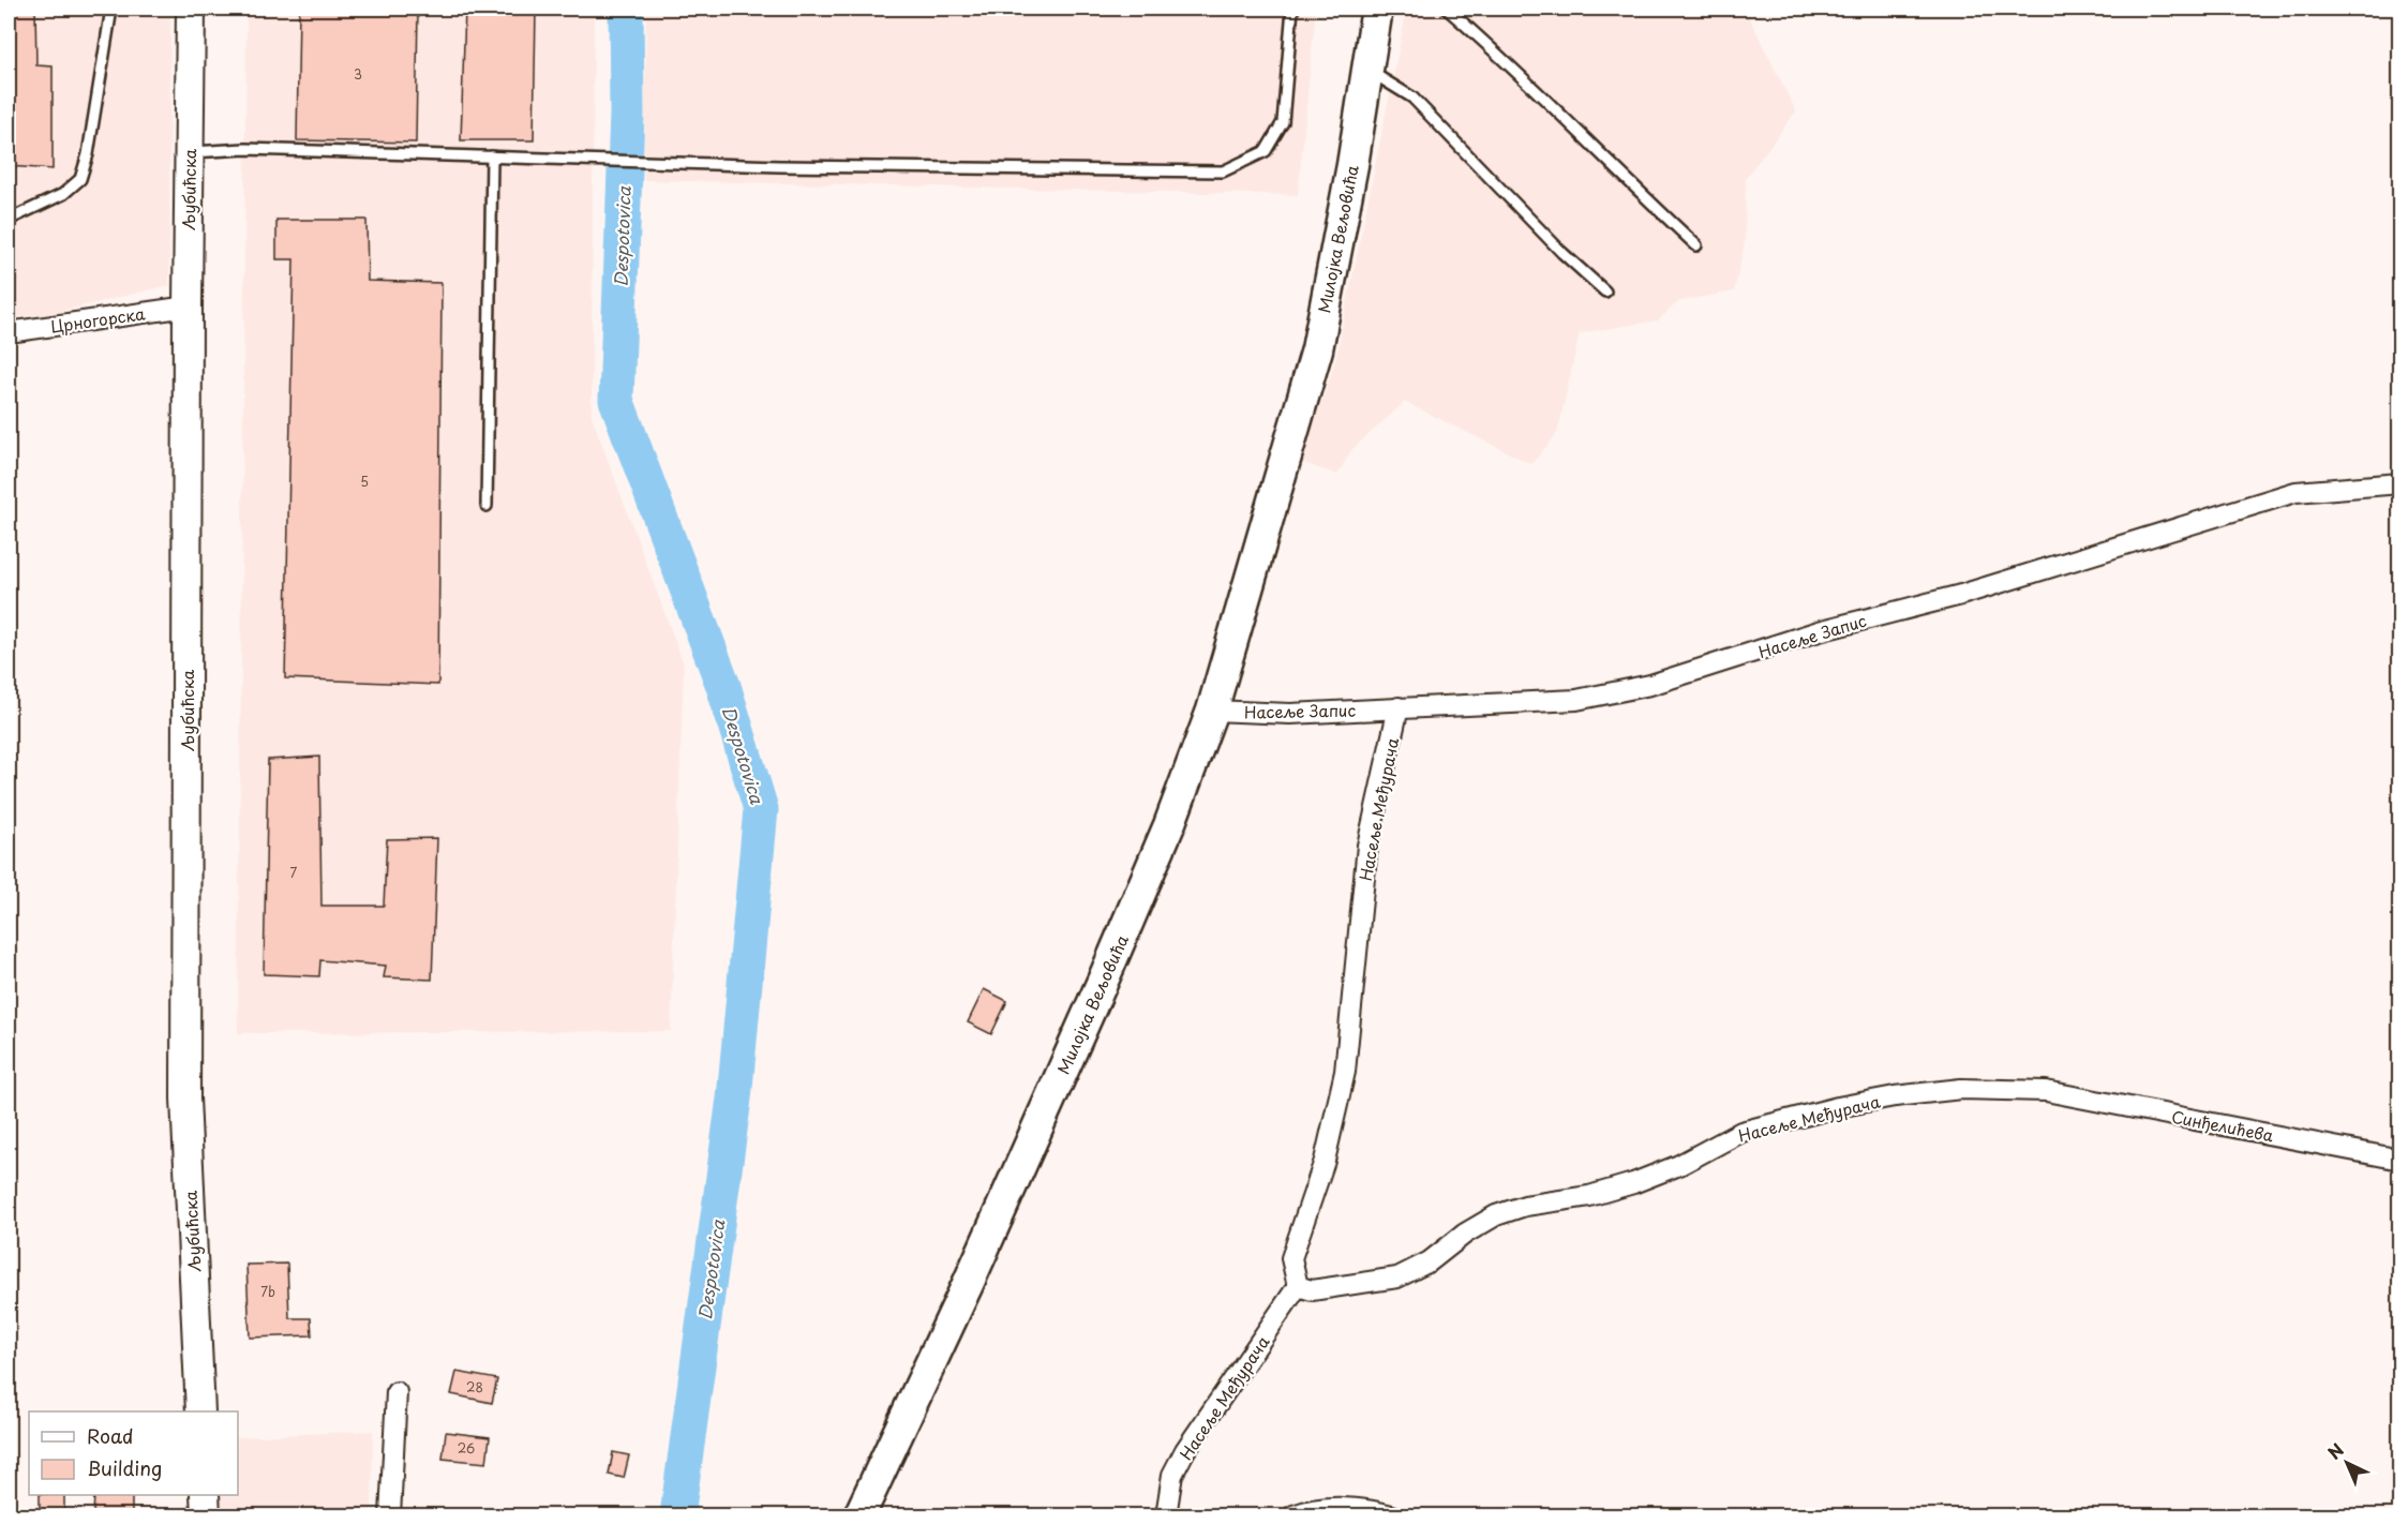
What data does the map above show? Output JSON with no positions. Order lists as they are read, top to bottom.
{
  "streets": {
    "main road": ["Милојка Вељовића"],
    "street": [
      "Љубићска",
      "Црногорска",
      "Насеље Запис",
      "Насеље Међурача",
      "Синђелићева"
    ]
  },
  "crossings": [
    ["Љубићска", "Црногорска"],
    ["Милојка Вељовића", "Насеље Запис"],
    ["Насеље Запис", "Насеље Међурача"],
    ["Насеље Међурача", "Синђелићева"]
  ],
  "water": ["Despotovica"],
  "house_numbers": [
    "3",
    "5",
    "7",
    "7b",
    "28",
    "26"
  ],
  "legend": ["Road", "Building"],
  "north": "top left"
}
